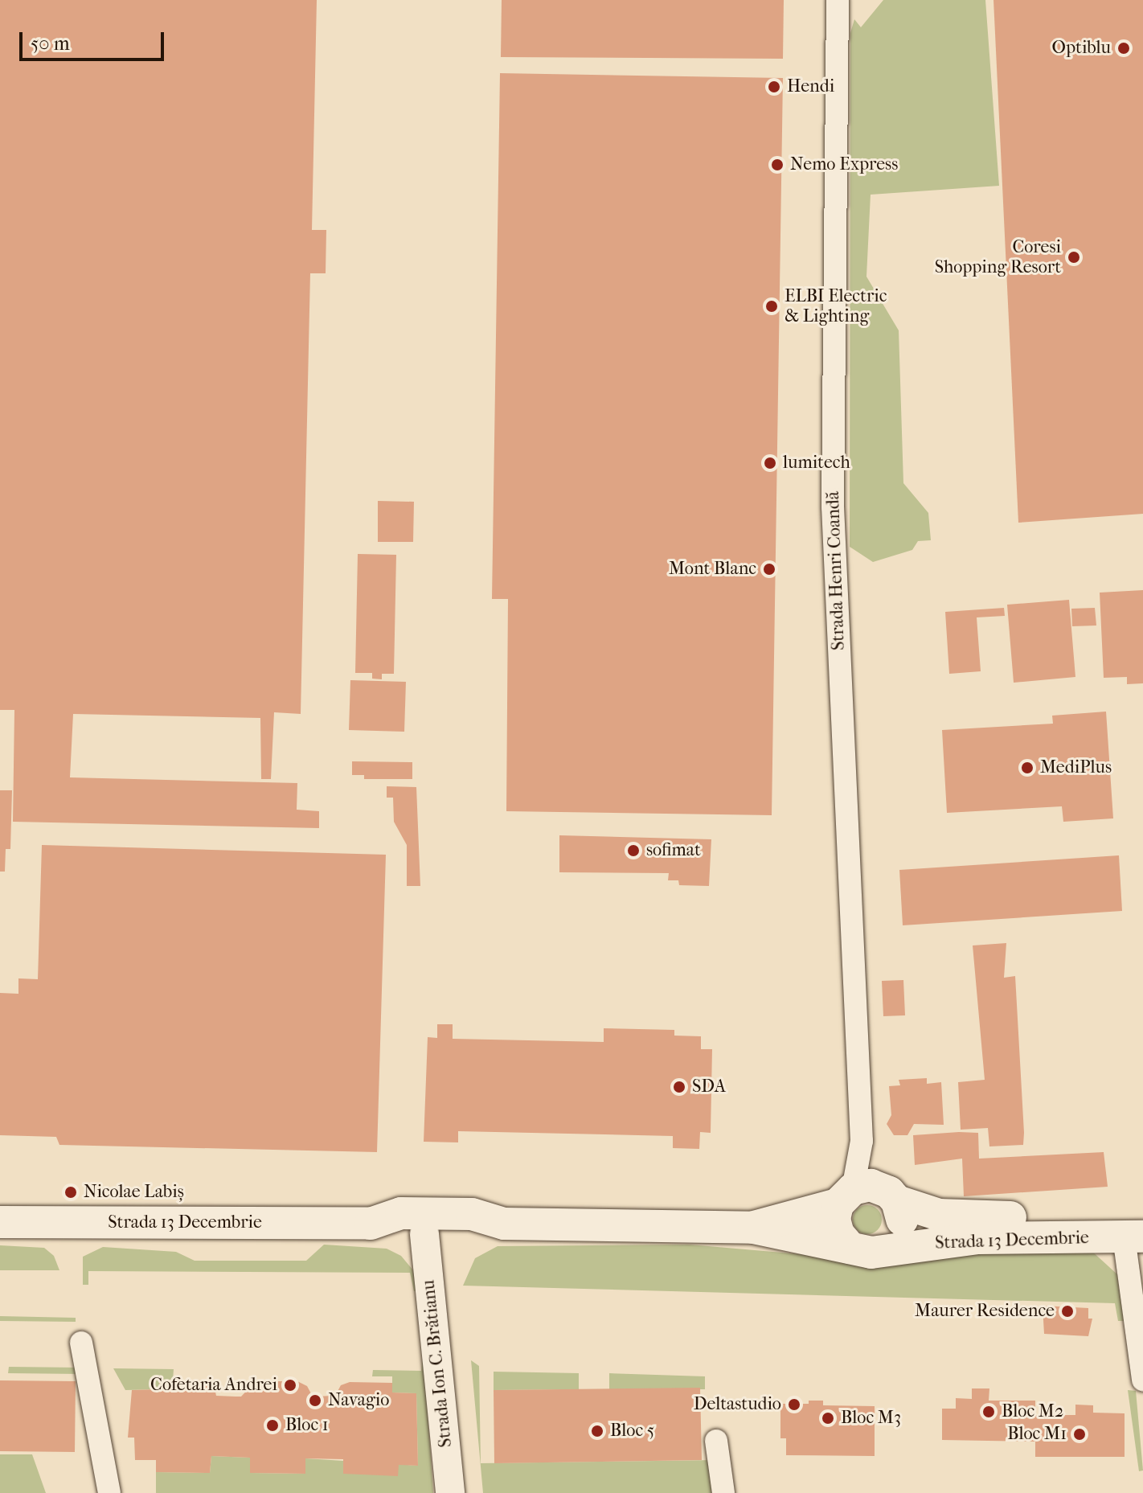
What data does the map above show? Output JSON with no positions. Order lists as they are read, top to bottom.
{
  "streets": {
    "main road": ["Strada 13 Decembrie"],
    "street": ["Strada Henri Coandă", "Strada Ion C. Brătianu"]
  },
  "crossings": [
    ["Strada Henri Coandă", "Strada 13 Decembrie"],
    ["Strada 13 Decembrie", "Strada Ion C. Brătianu"]
  ],
  "places": [
    "Optiblu",
    "Hendi",
    "Nemo Express",
    "Coresi Shopping Resort",
    "ELBI Electric & Lighting",
    "lumitech",
    "Mont Blanc",
    "MediPlus",
    "sofimat",
    "SDA",
    "Nicolae Labiș",
    "Maurer Residence",
    "Cofetaria Andrei",
    "Navagio",
    "Deltastudio",
    "Bloc M2",
    "Bloc M3",
    "Bloc 1",
    "Bloc 5",
    "Bloc M1"
  ],
  "scale_bar": "50 m"
}
